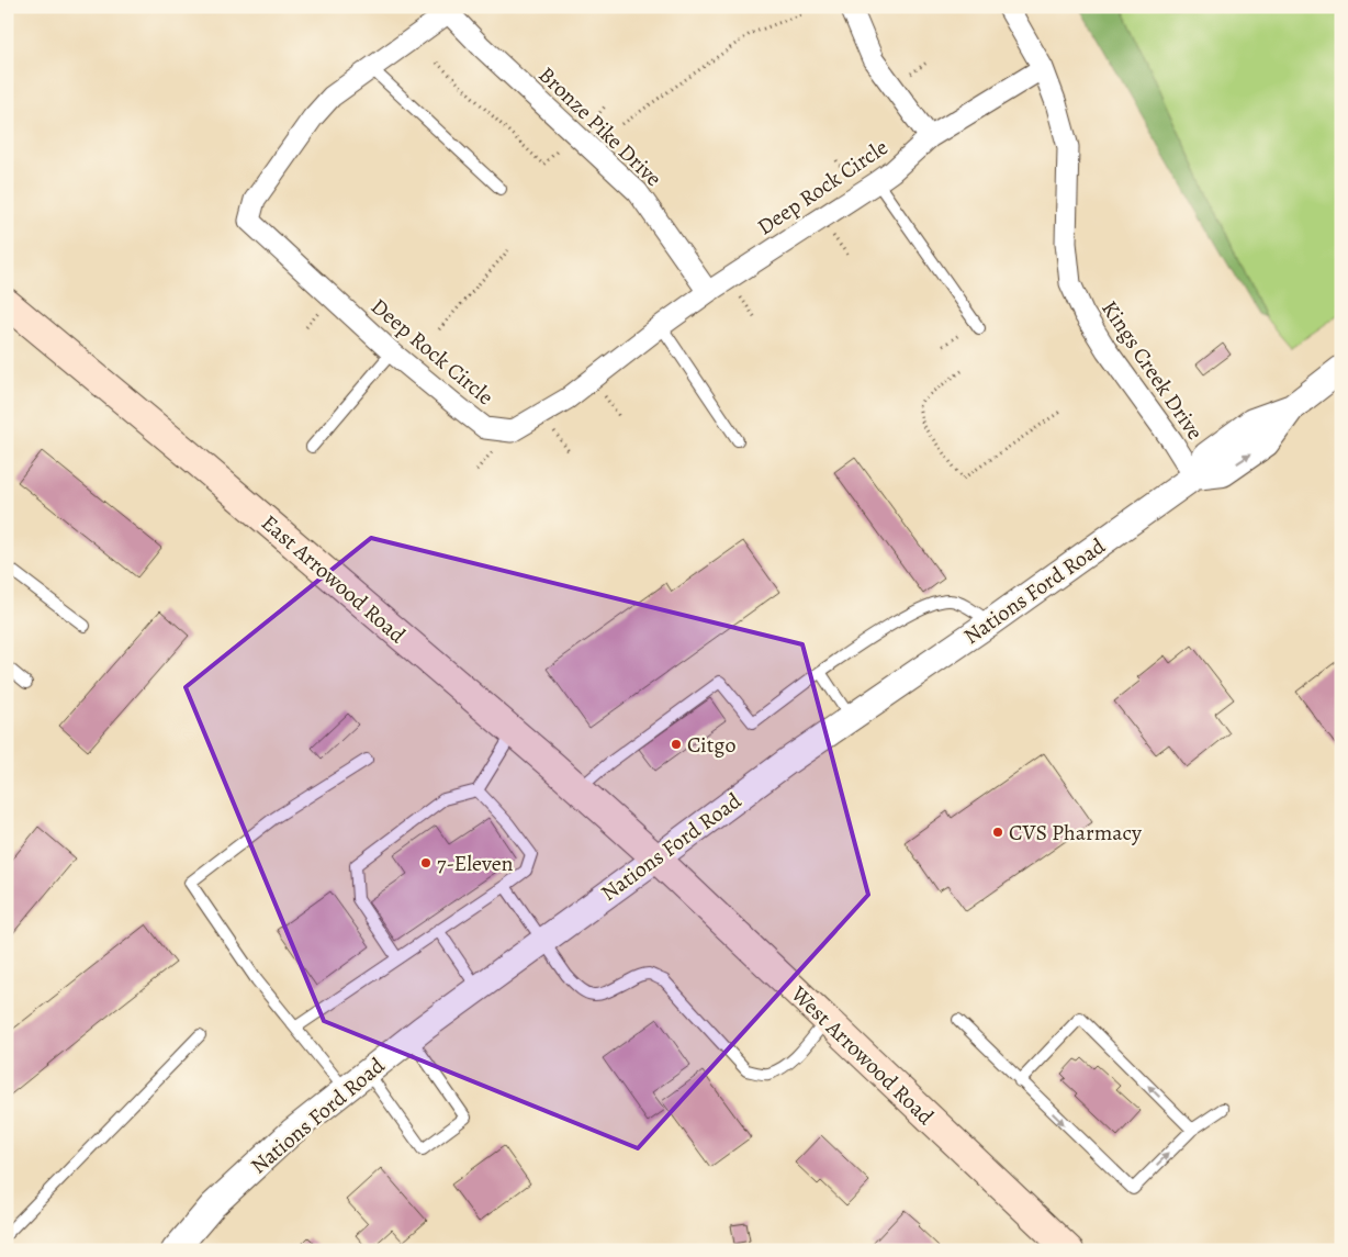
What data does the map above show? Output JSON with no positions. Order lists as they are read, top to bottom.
{
  "streets": {
    "main road": ["East Arrowood Road", "West Arrowood Road"],
    "street": [
      "Bronze Pike Drive",
      "Deep Rock Circle",
      "Kings Creek Drive",
      "Nations Ford Road"
    ]
  },
  "crossings": [
    ["Bronze Pike Drive", "Deep Rock Circle"],
    ["Deep Rock Circle", "Kings Creek Drive"],
    ["Kings Creek Drive", "Nations Ford Road"],
    ["East Arrowood Road", "Nations Ford Road"],
    ["East Arrowood Road", "West Arrowood Road"],
    ["Nations Ford Road", "West Arrowood Road"]
  ],
  "places": ["Citgo", "CVS Pharmacy", "7-Eleven"]
}
